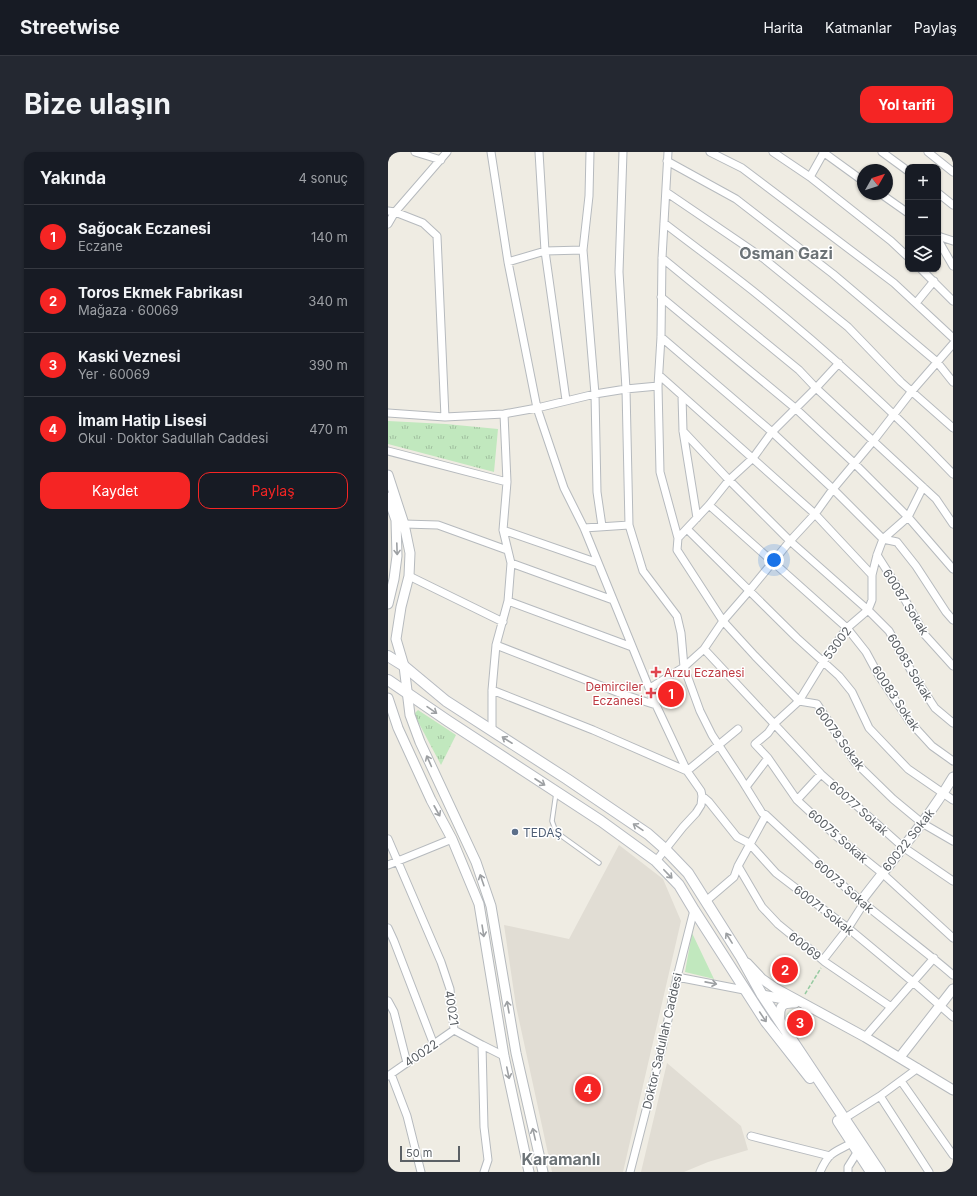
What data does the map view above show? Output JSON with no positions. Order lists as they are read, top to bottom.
{
  "streets": {
    "street": [
      "60087 Sokak",
      "53002",
      "60085 Sokak",
      "60083 Sokak",
      "60079 Sokak",
      "60077 Sokak",
      "60075 Sokak",
      "60022 Sokak",
      "60073 Sokak",
      "60071 Sokak",
      "60069",
      "40021",
      "Doktor Sadullah Caddesi",
      "40022"
    ]
  },
  "crossings": [
    ["53002", "60085 Sokak"],
    ["53002", "60083 Sokak"],
    ["53002", "60079 Sokak"],
    ["53002", "60077 Sokak"],
    ["53002", "60075 Sokak"],
    ["60079 Sokak", "60022 Sokak"],
    ["60077 Sokak", "60022 Sokak"],
    ["60075 Sokak", "60022 Sokak"],
    ["60022 Sokak", "60073 Sokak"],
    ["40021", "40022"]
  ],
  "districts": ["Osman Gazi", "Karamanlı"],
  "places": {
    "health": ["Arzu Eczanesi", "Demirciler Eczanesi"],
    "other": ["TEDAŞ"]
  },
  "scale_bar": "50 m",
  "north": "top right",
  "page": {
    "header": "Streetwise",
    "nav": ["Harita", "Katmanlar", "Paylaş"],
    "buttons": [
      "Yol tarifi",
      ["Kaydet", "Paylaş"]
    ],
    "title": "Bize ulaşın",
    "heading": ["Yakında", "4 sonuç"],
    "map_buttons": ["+", "−"],
    "list": [
      {
        "mark": "1",
        "name": "Sağocak Eczanesi",
        "note": "Eczane",
        "value": "140 m"
      },
      {
        "mark": "2",
        "name": "Toros Ekmek Fabrikası",
        "note": "Mağaza · 60069",
        "value": "340 m"
      },
      {
        "mark": "3",
        "name": "Kaski Veznesi",
        "note": "Yer · 60069",
        "value": "390 m"
      },
      {
        "mark": "4",
        "name": "İmam Hatip Lisesi",
        "note": "Okul · Doktor Sadullah Caddesi",
        "value": "470 m"
      }
    ],
    "pins": [
      "1",
      "2",
      "3",
      "4"
    ],
    "scale": "50 m"
  }
}
